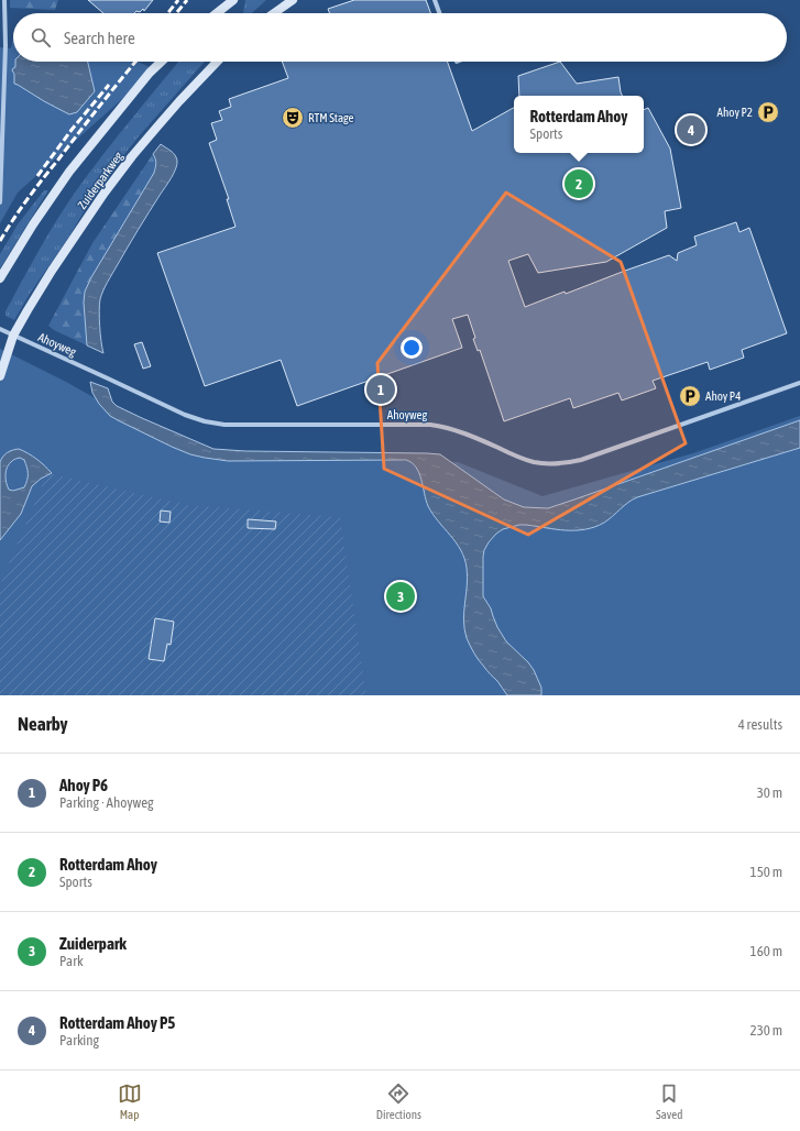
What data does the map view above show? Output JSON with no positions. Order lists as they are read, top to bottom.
{
  "streets": {
    "main road": ["Zuiderparkweg"],
    "street": ["Ahoyweg"]
  },
  "crossings": [
    ["Zuiderparkweg", "Ahoyweg"]
  ],
  "places": {
    "parking": ["Ahoy P2", "Ahoy P4"],
    "theatre": ["RTM Stage"]
  },
  "page": {
    "search": "Search here",
    "popup": ["Rotterdam Ahoy", "Sports"],
    "pins": [
      "4",
      "2",
      "1",
      "3"
    ],
    "heading": ["Nearby", "4 results"],
    "list": [
      {
        "mark": "1",
        "name": "Ahoy P6",
        "note": "Parking · Ahoyweg",
        "value": "30 m"
      },
      {
        "mark": "2",
        "name": "Rotterdam Ahoy",
        "note": "Sports",
        "value": "150 m"
      },
      {
        "mark": "3",
        "name": "Zuiderpark",
        "note": "Park",
        "value": "160 m"
      },
      {
        "mark": "4",
        "name": "Rotterdam Ahoy P5",
        "note": "Parking",
        "value": "230 m"
      }
    ],
    "nav": ["Map", "Directions", "Saved"]
  }
}
